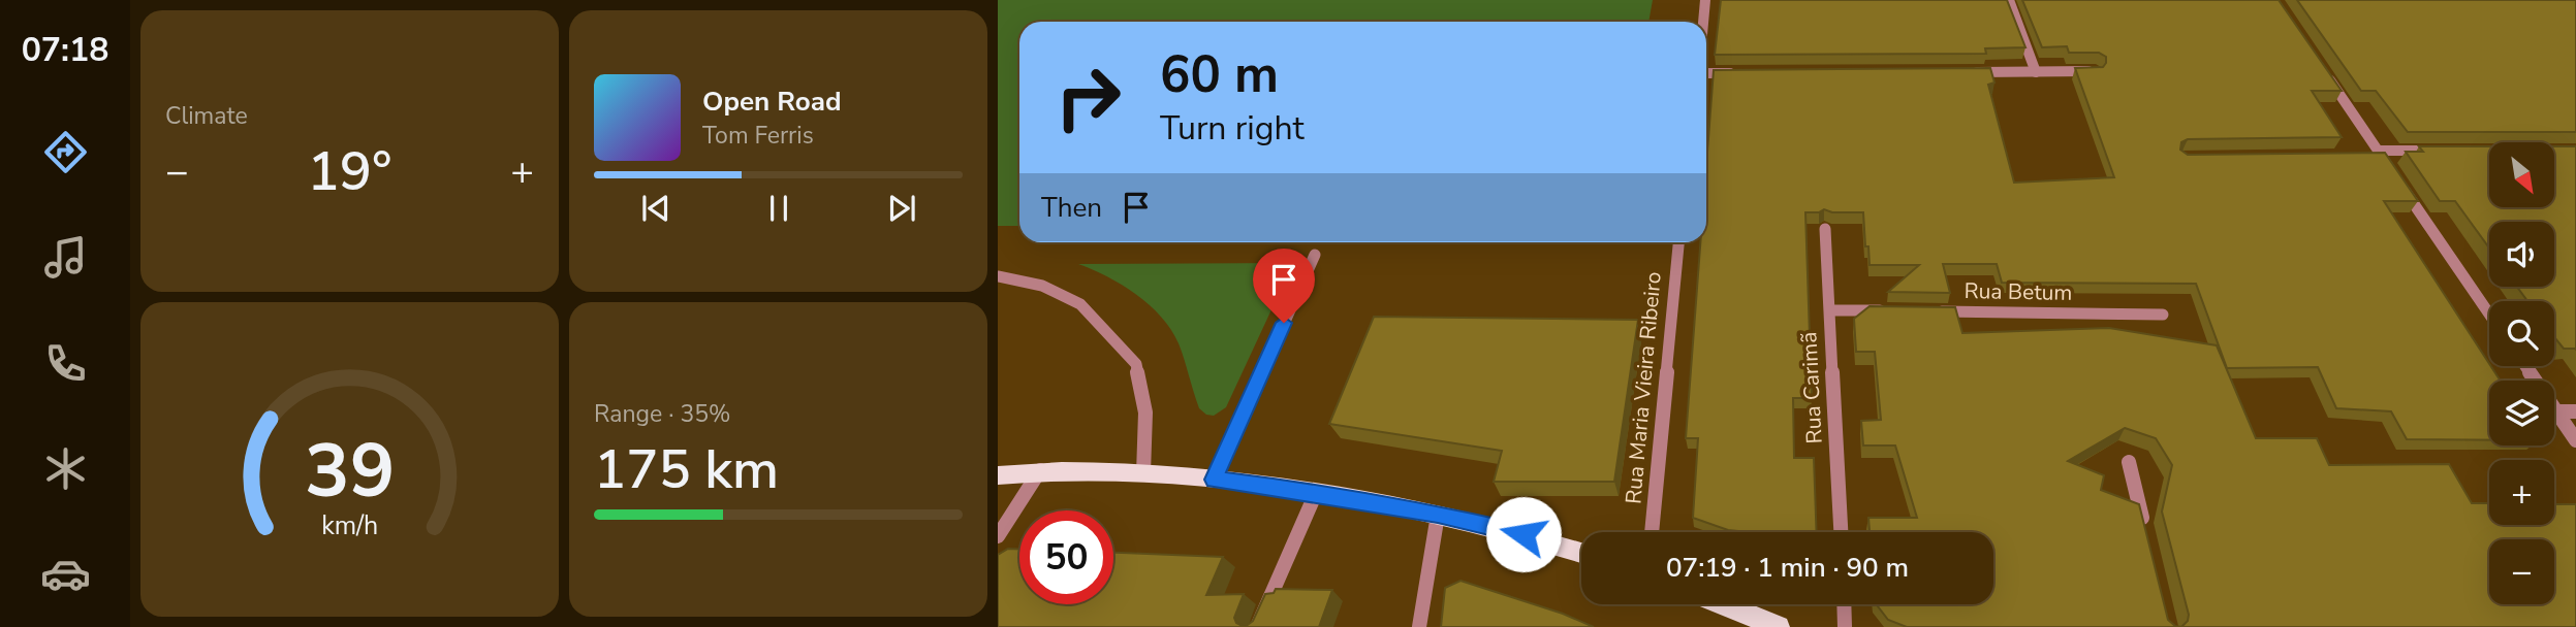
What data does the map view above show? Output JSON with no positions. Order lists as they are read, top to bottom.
{
  "streets": {
    "street": ["Rua Betum", "Rua Maria Vieira Ribeiro", "Rua Carimã"]
  },
  "north": "bottom right",
  "page": {
    "tabs": "07:18",
    "tile": [
      "Climate",
      ["Range · 35%", "175 km"]
    ],
    "turn": ["60 m", "Turn right"],
    "song": ["Open Road", "Tom Ferris"],
    "heat": ["−", "19°", "+"],
    "map_buttons": ["+", "−"],
    "then": "Then",
    "limit": "50",
    "trip": "07:19 · 1 min · 90 m",
    "gauge": ["39", "km/h"]
  }
}
